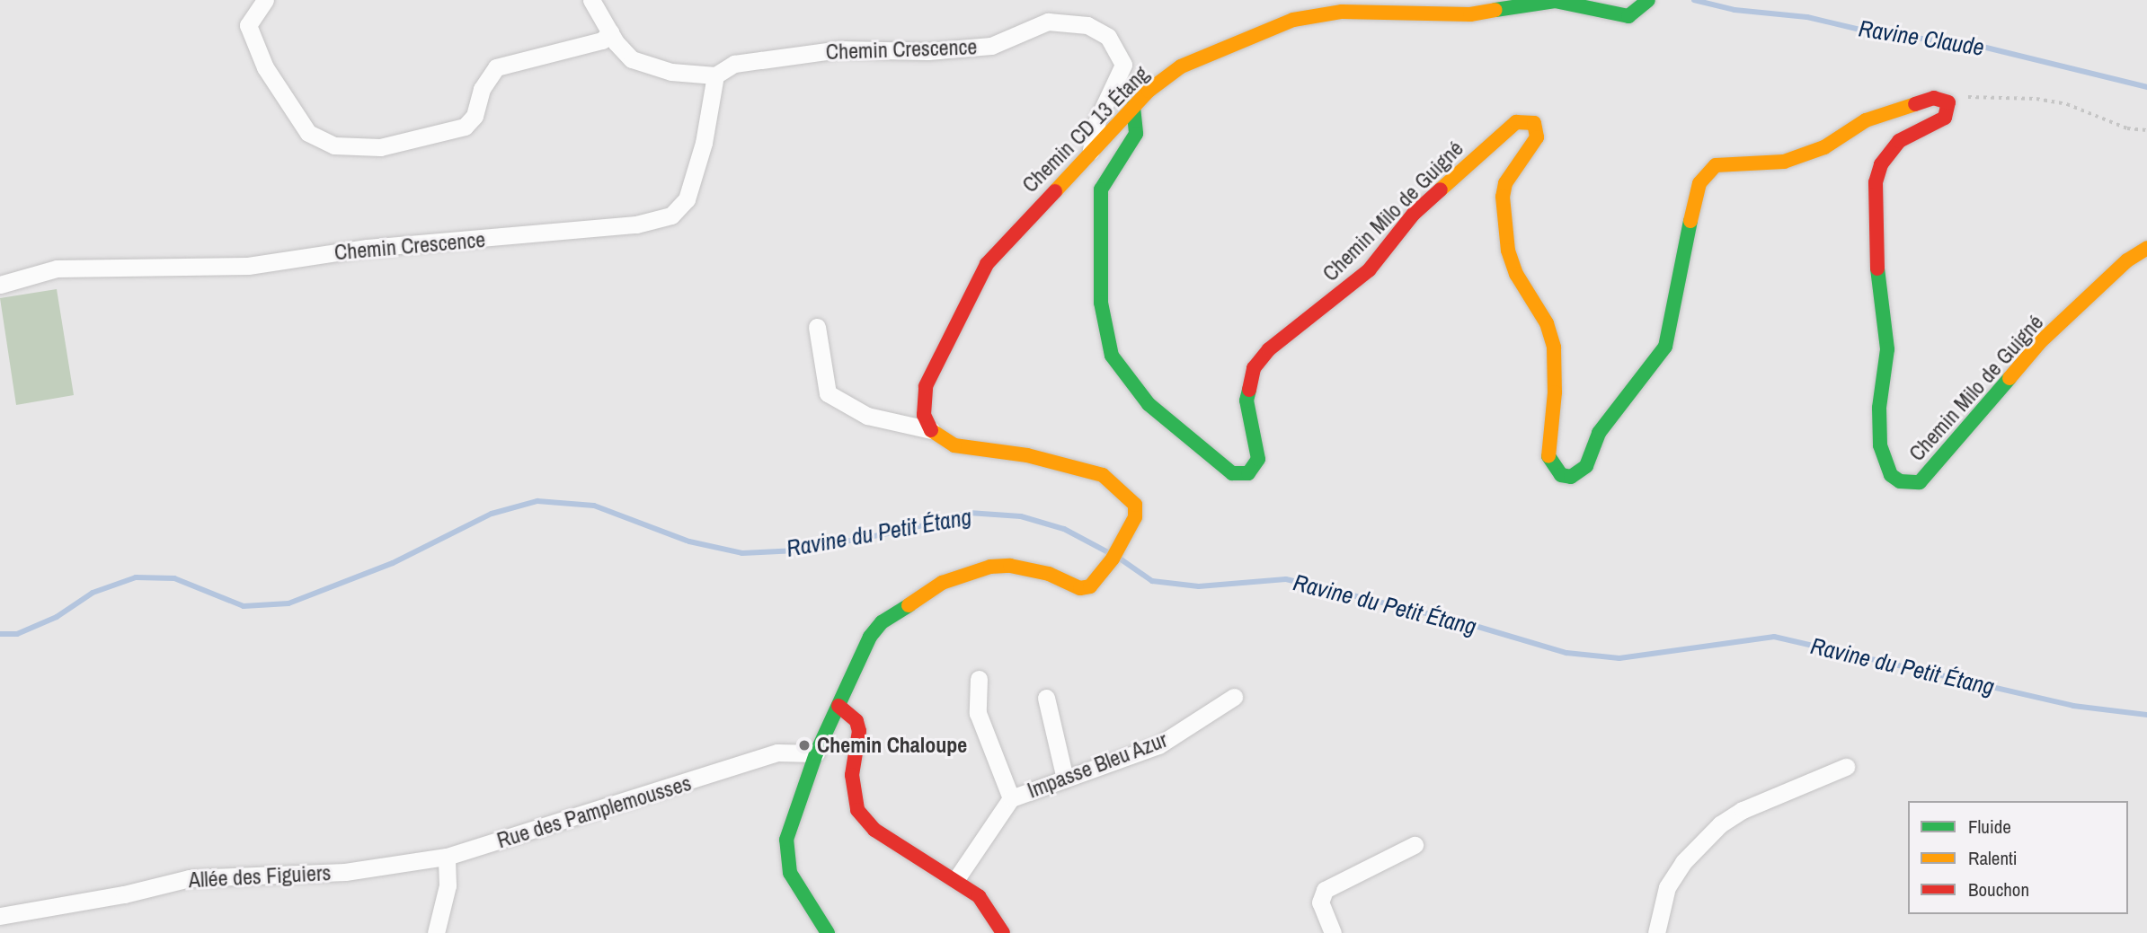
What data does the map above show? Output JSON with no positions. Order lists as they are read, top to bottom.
{
  "streets": {
    "street": [
      "Chemin Crescence",
      "Chemin CD 13 Étang",
      "Chemin Milo de Guigné",
      "Impasse Bleu Azur",
      "Rue des Pamplemousses",
      "Allée des Figuiers"
    ]
  },
  "crossings": [
    ["Chemin Crescence", "Chemin CD 13 Étang"],
    ["Chemin CD 13 Étang", "Chemin Milo de Guigné"],
    ["Rue des Pamplemousses", "Allée des Figuiers"]
  ],
  "water": ["Ravine Claude", "Ravine du Petit Étang"],
  "places": ["Chemin Chaloupe"],
  "legend": ["Fluide", "Ralenti", "Bouchon"]
}
